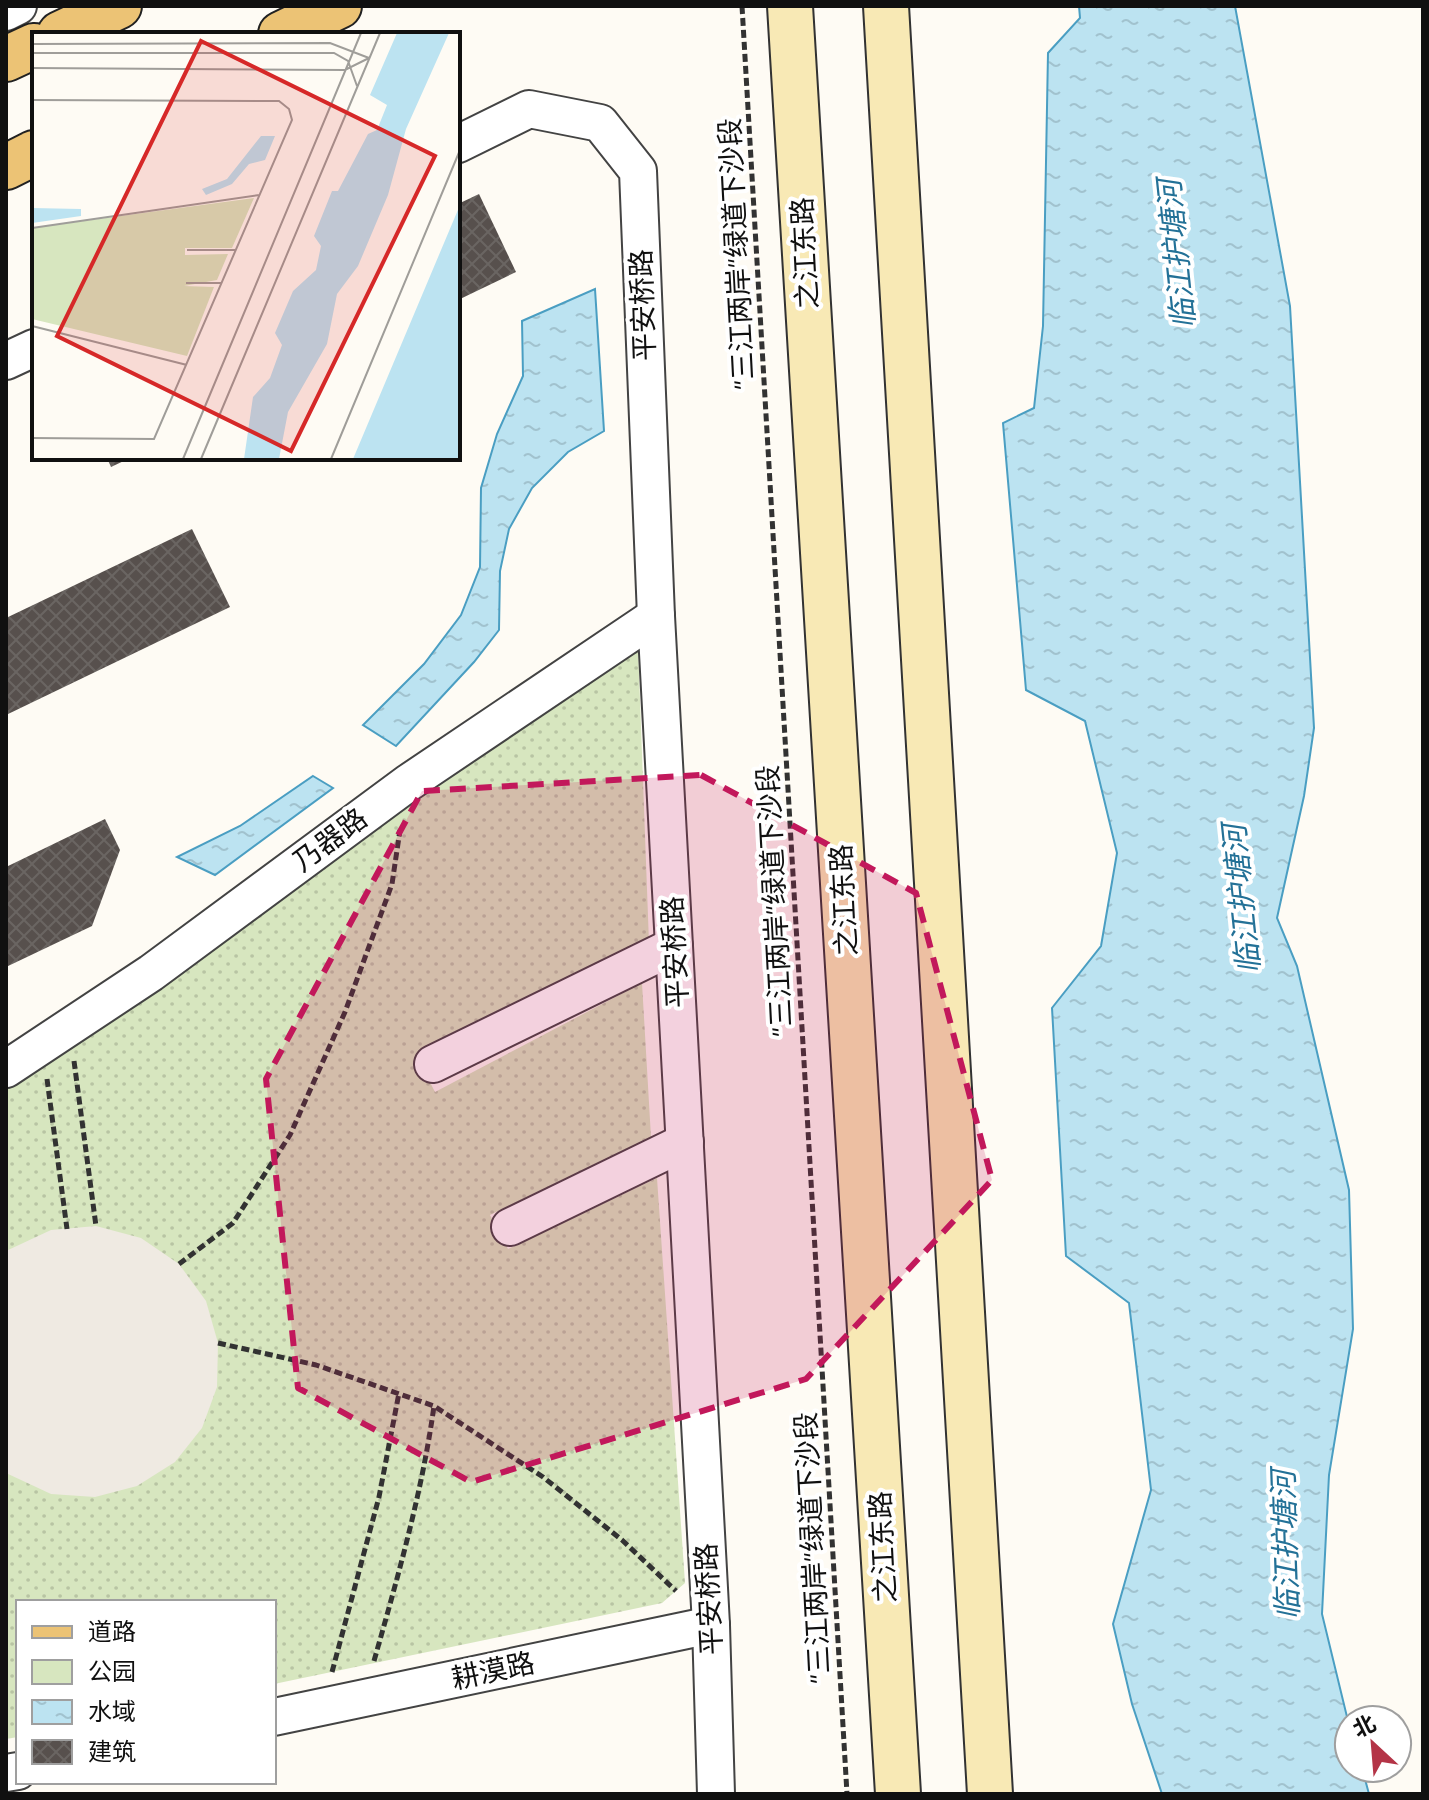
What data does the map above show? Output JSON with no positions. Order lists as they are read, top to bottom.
{
  "streets": {
    "main road": ["之江东路"],
    "street": ["平安桥路", "乃器路", "耕漠路"],
    "path": ["“三江两岸”绿道下沙段"]
  },
  "crossings": [
    ["平安桥路", "乃器路"],
    ["平安桥路", "耕漠路"]
  ],
  "water": ["临江护塘河"],
  "legend": [
    "道路",
    "公园",
    "水域",
    "建筑"
  ],
  "north": "top left"
}
